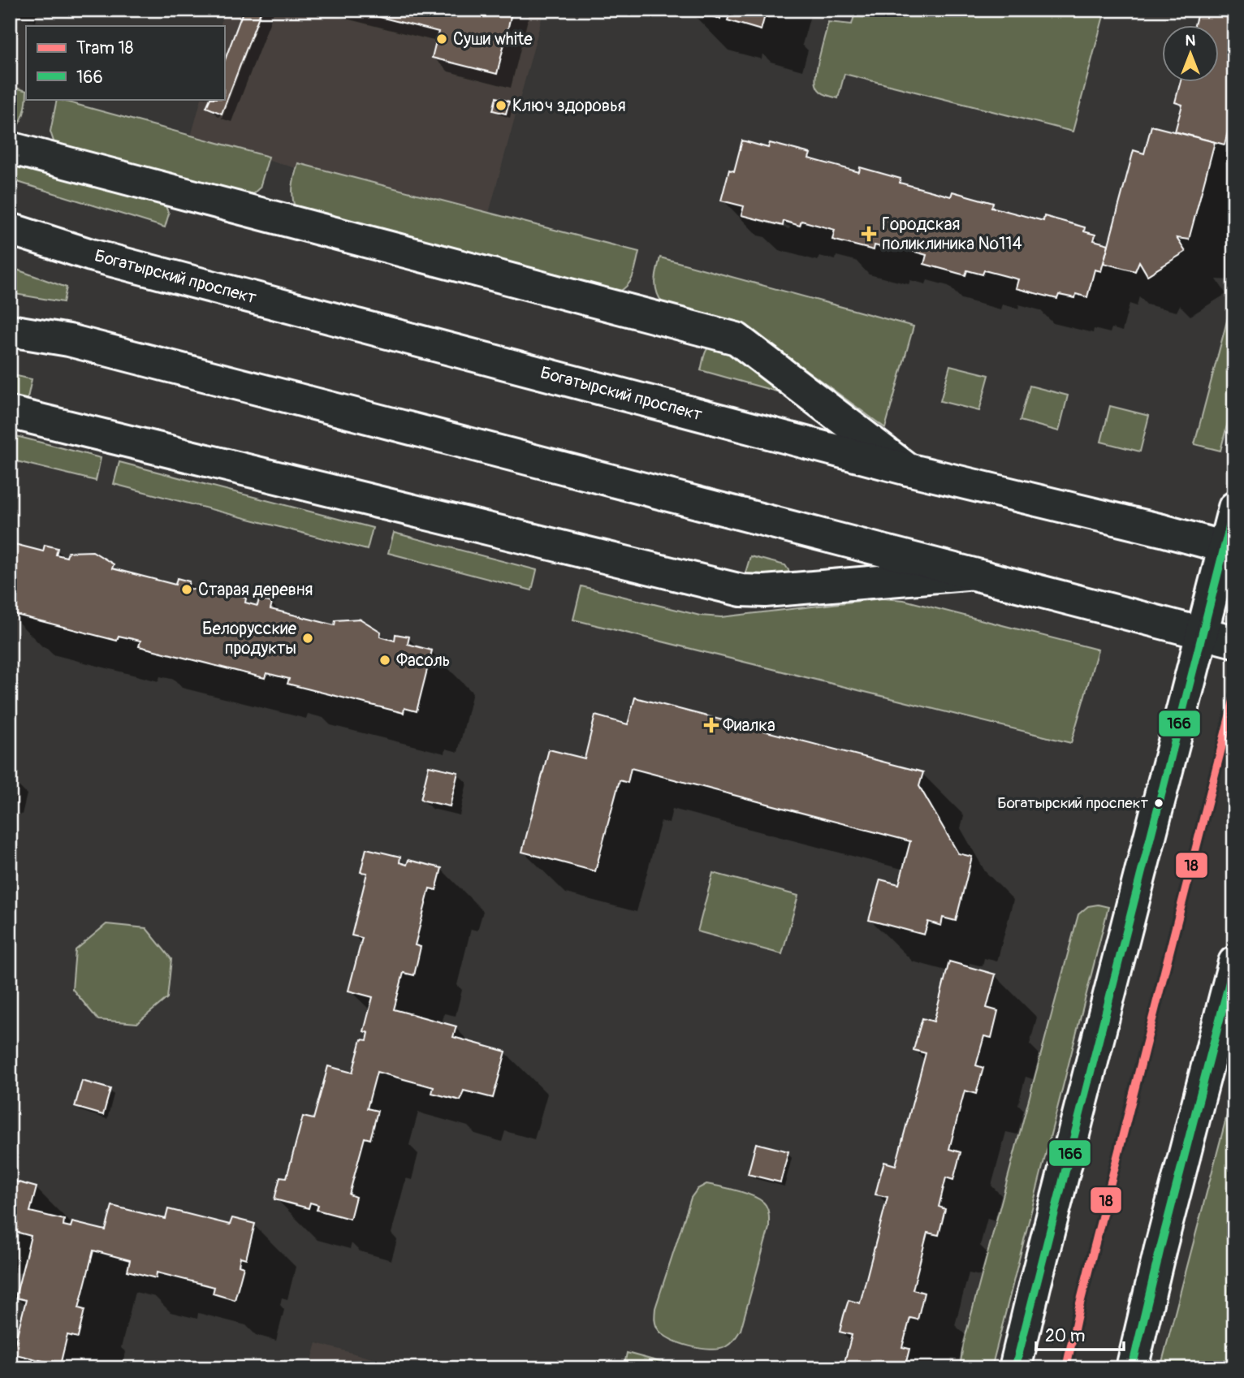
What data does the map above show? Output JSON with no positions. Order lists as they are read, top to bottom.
{
  "streets": {
    "street": ["Богатырский проспект"]
  },
  "places": {
    "other": [
      "Суши white",
      "Ключ здоровья",
      "Старая деревня",
      "Белорусские продукты",
      "Фасоль",
      "Богатырский проспект"
    ],
    "health": ["Городская поликлиника №114", "Фиалка"]
  },
  "lines": ["transit line 166", "tram line 18"],
  "legend": ["Tram 18", "166"],
  "scale_bar": "20 m",
  "north": "top"
}
